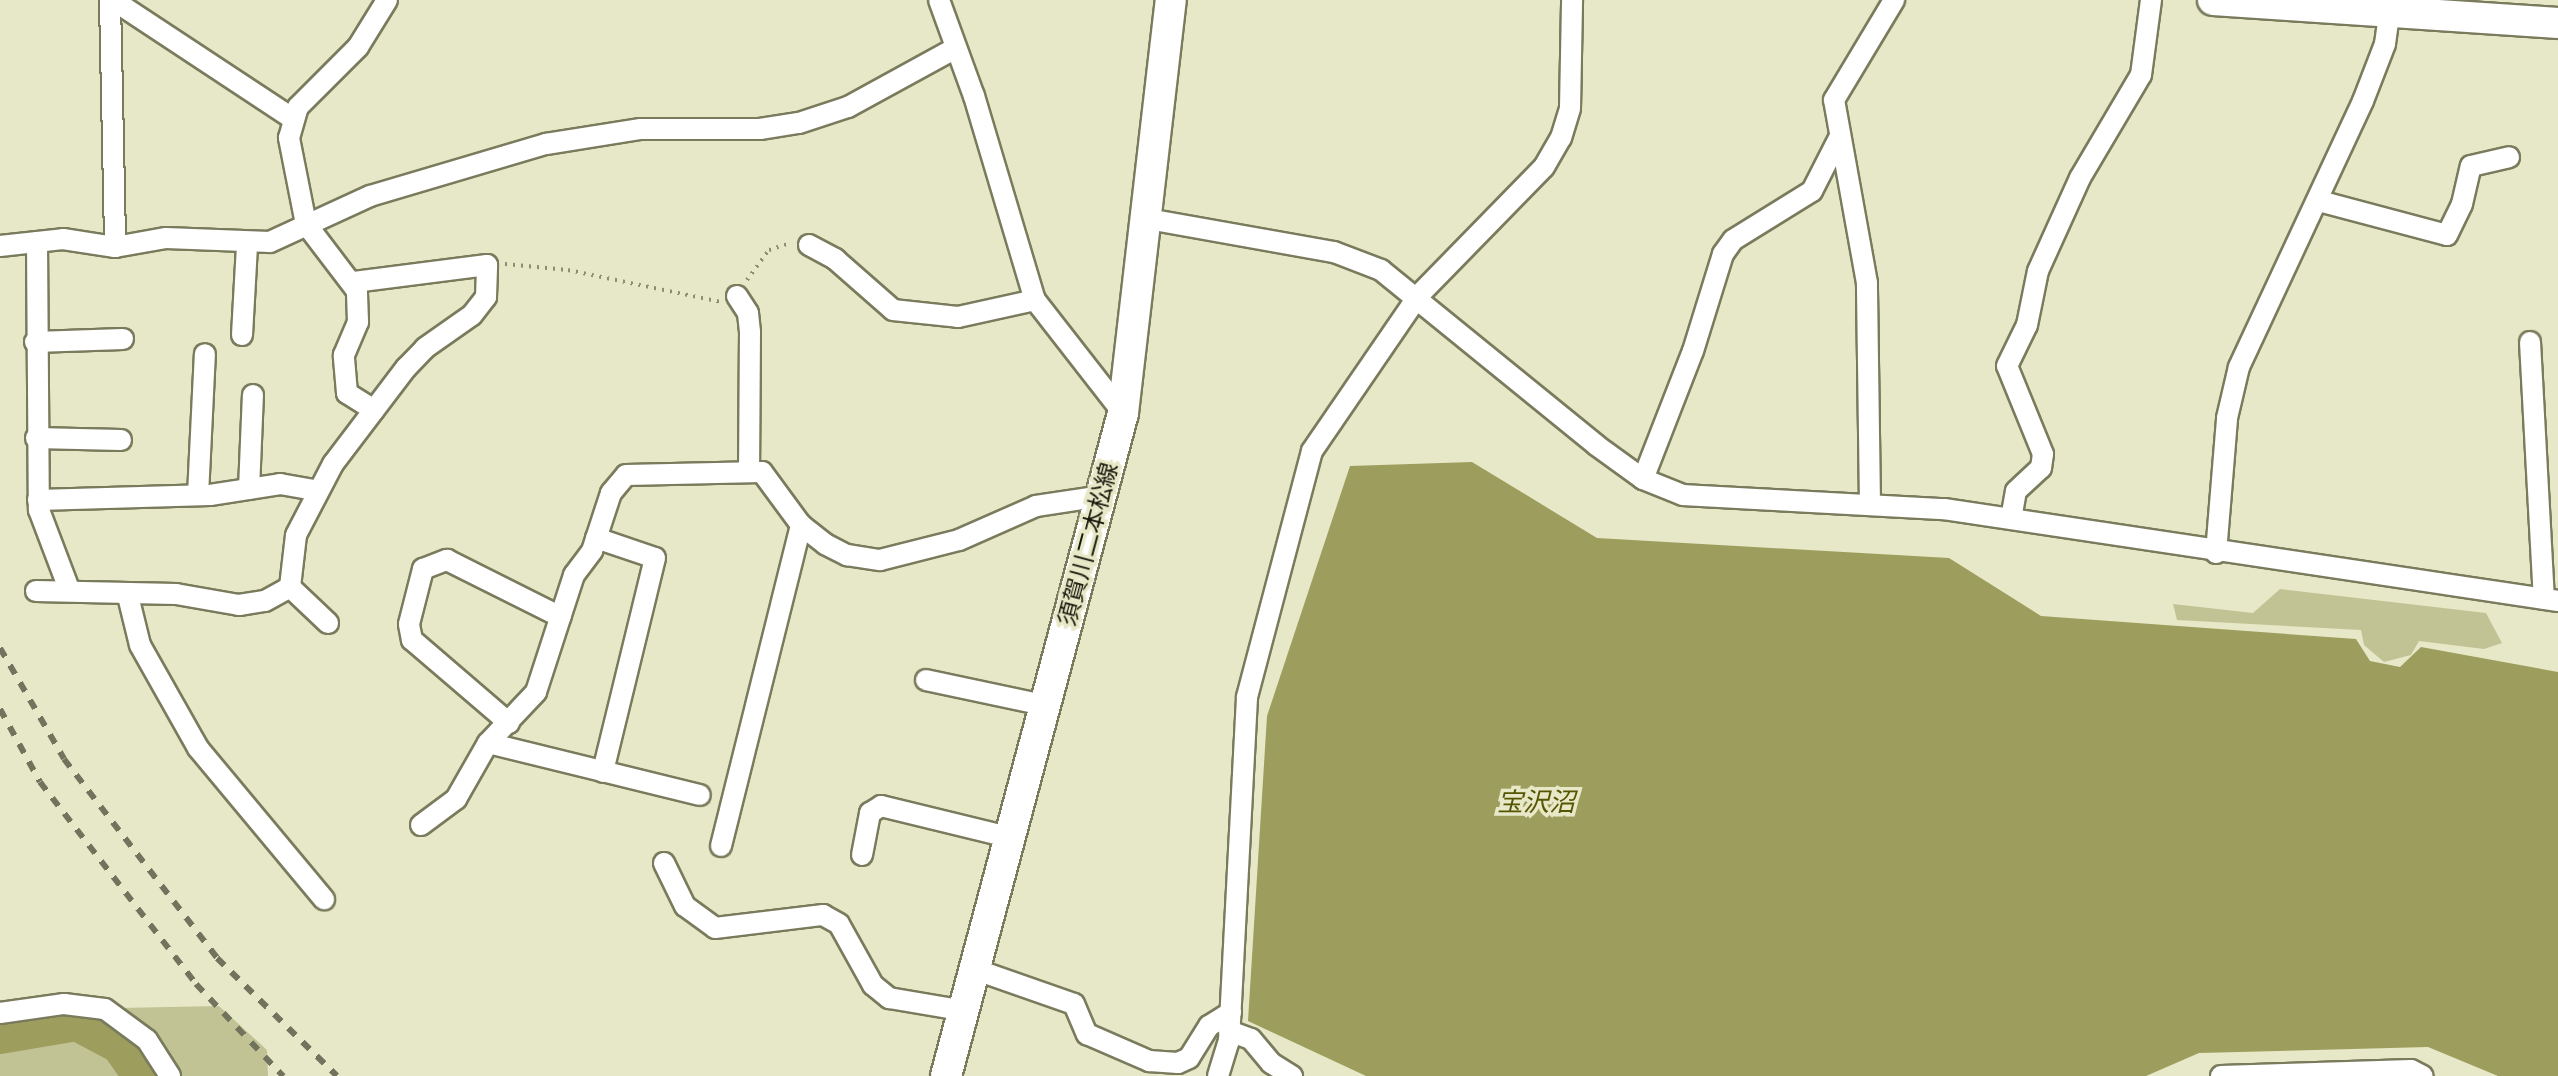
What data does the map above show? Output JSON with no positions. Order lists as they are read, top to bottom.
{
  "streets": {
    "main road": ["須賀川二本松線"]
  },
  "water": ["宝沢沼"]
}
